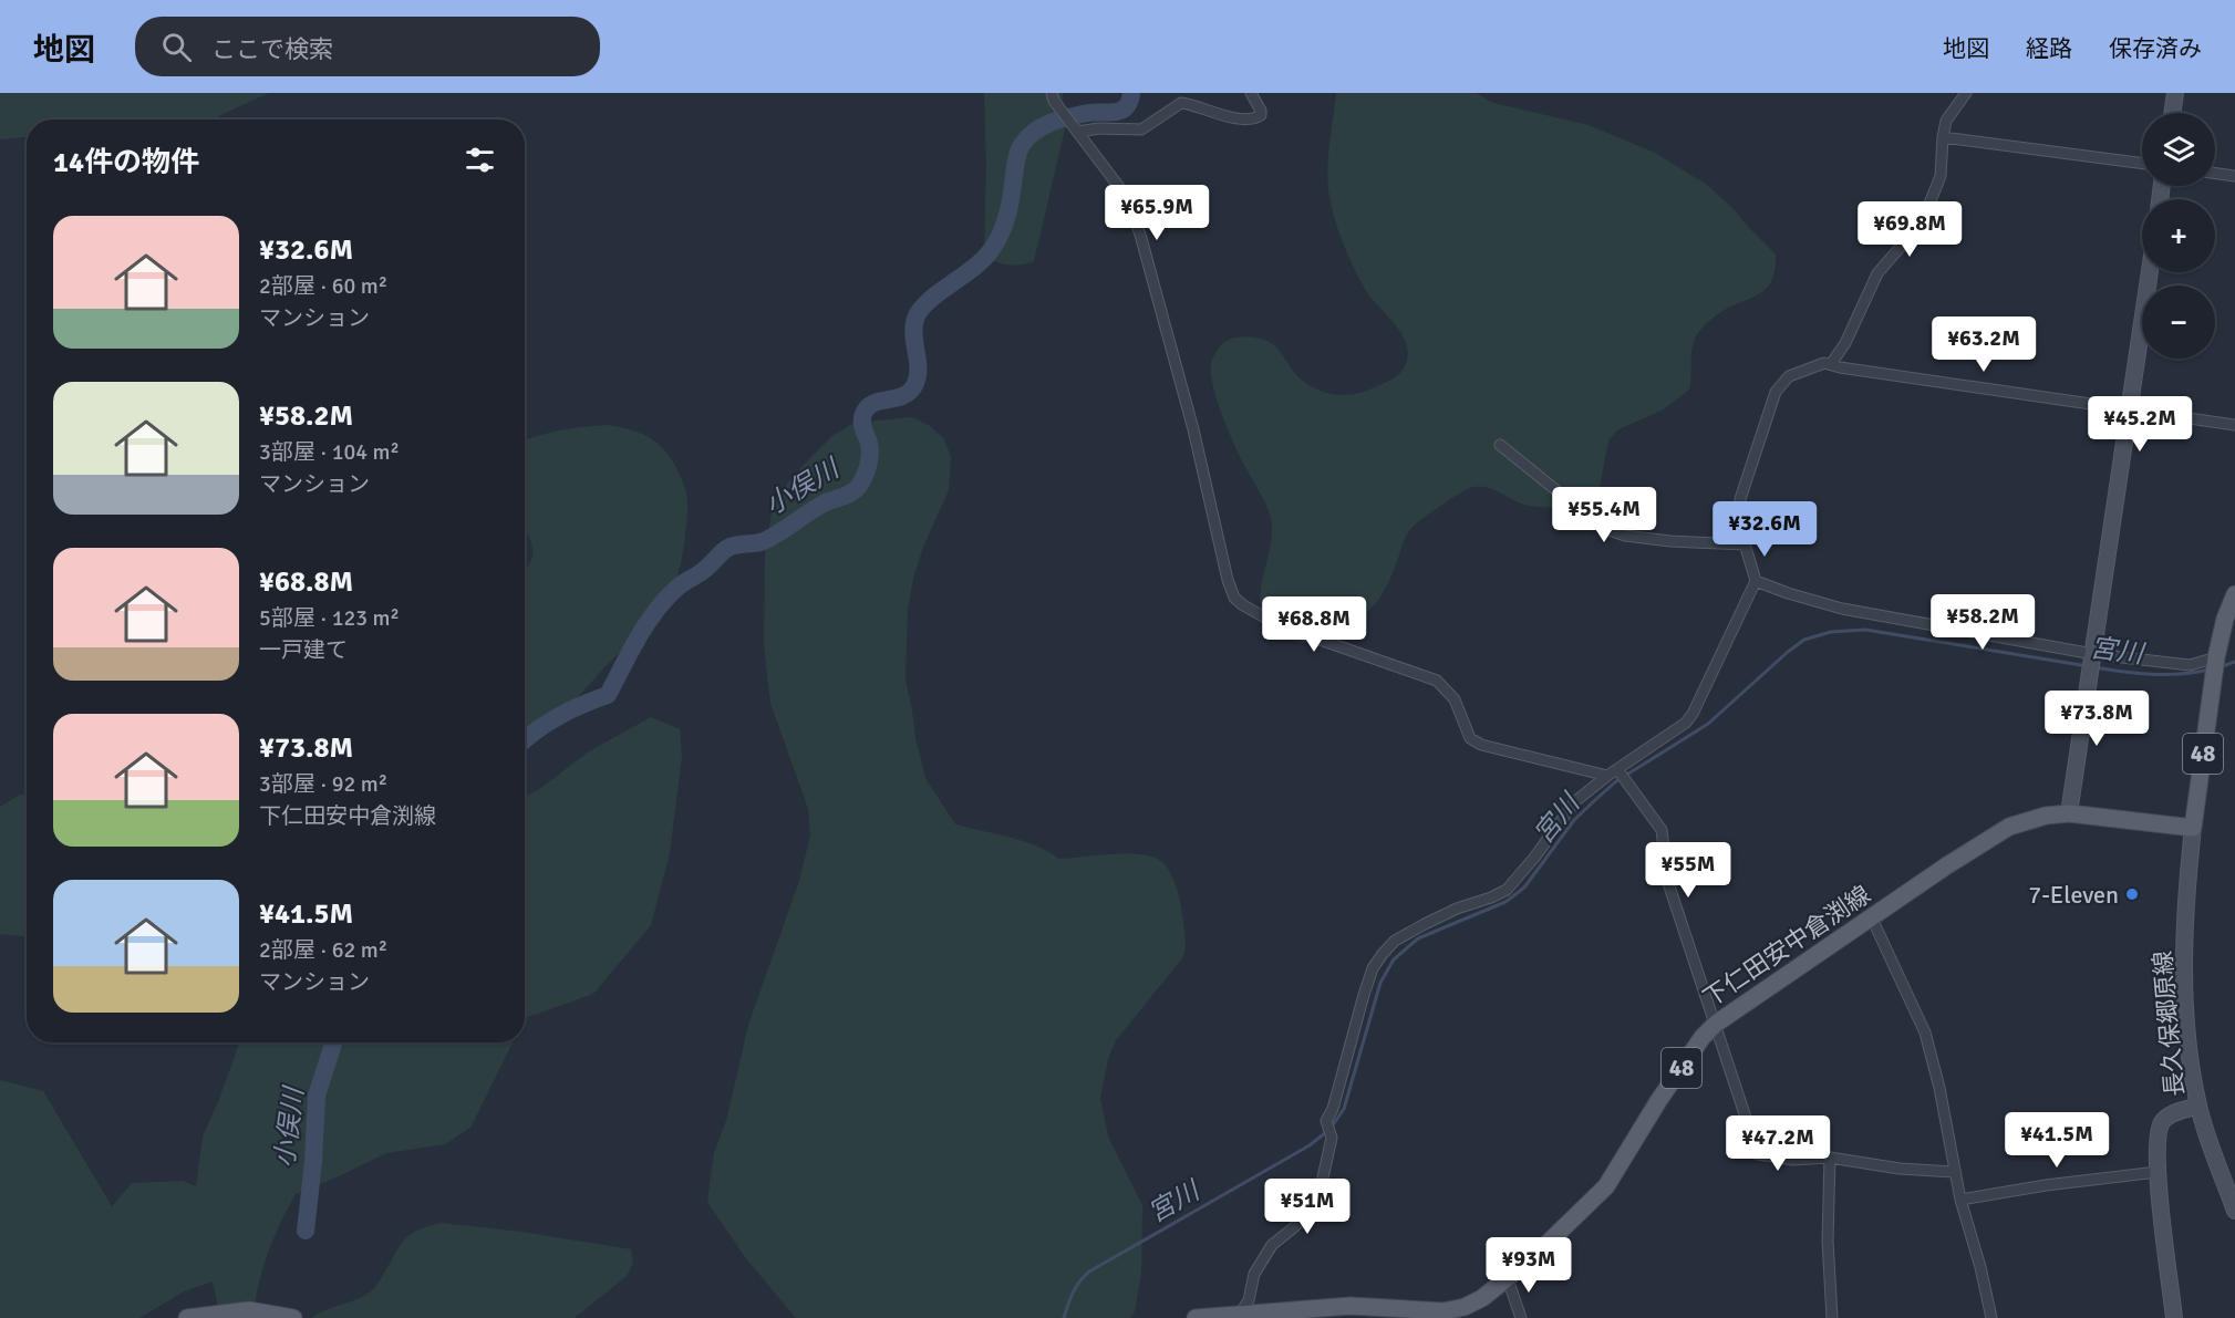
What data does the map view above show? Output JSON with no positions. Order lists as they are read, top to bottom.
{
  "streets": {
    "main road": ["48", "下仁田安中倉渕線"],
    "street": ["長久保郷原線"]
  },
  "crossings": [
    ["48", "下仁田安中倉渕線"],
    ["48", "長久保郷原線"],
    ["下仁田安中倉渕線", "長久保郷原線"]
  ],
  "water": ["小俣川", "宮川"],
  "places": ["7-Eleven"],
  "page": {
    "header": "地図",
    "search": "ここで検索",
    "nav": ["地図", "経路", "保存済み"],
    "map_buttons": ["+", "−"],
    "heading": "14件の物件",
    "price": [
      "¥65.9M",
      "¥69.8M",
      "¥63.2M",
      "¥45.2M",
      "¥55.4M",
      "¥32.6M",
      "¥58.2M",
      "¥68.8M",
      "¥73.8M",
      "¥55M",
      "¥41.5M",
      "¥47.2M",
      "¥51M",
      "¥93M"
    ],
    "list": [
      {
        "name": "¥32.6M",
        "note": "2部屋 · 60 m² · マンション"
      },
      {
        "name": "¥58.2M",
        "note": "3部屋 · 104 m² · マンション"
      },
      {
        "name": "¥68.8M",
        "note": "5部屋 · 123 m² · 一戸建て"
      },
      {
        "name": "¥73.8M",
        "note": "3部屋 · 92 m² · 下仁田安中倉渕線"
      },
      {
        "name": "¥41.5M",
        "note": "2部屋 · 62 m² · マンション"
      }
    ]
  }
}
